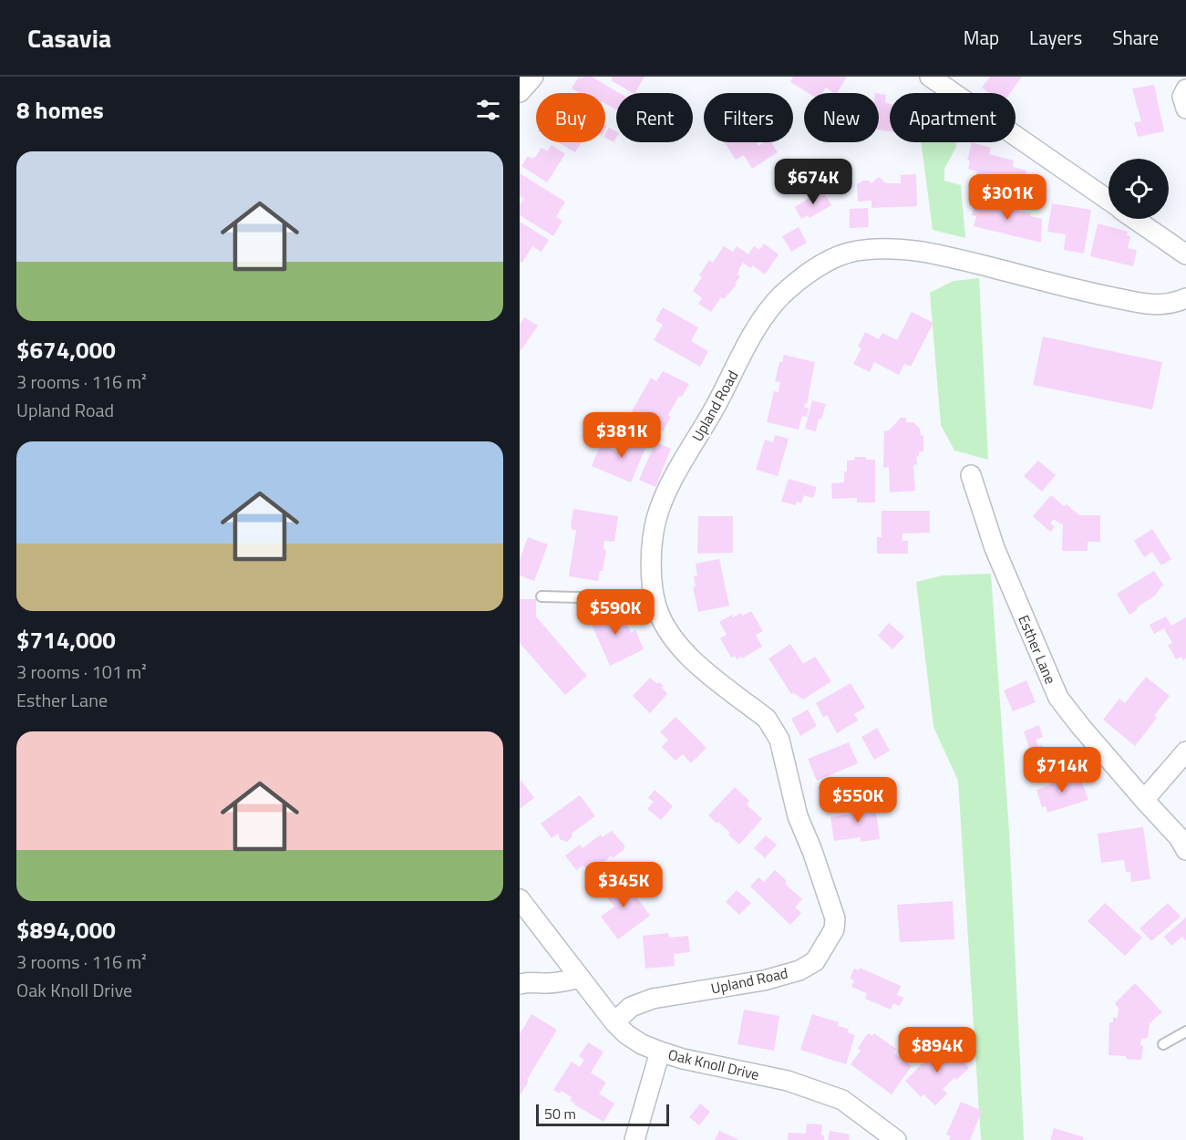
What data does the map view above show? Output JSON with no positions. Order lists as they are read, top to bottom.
{
  "streets": {
    "street": ["Upland Road", "Esther Lane", "Oak Knoll Drive"]
  },
  "crossings": [
    ["Upland Road", "Oak Knoll Drive"]
  ],
  "scale_bar": "50 m",
  "page": {
    "header": "Casavia",
    "nav": ["Map", "Layers", "Share"],
    "heading": "8 homes",
    "chip": [
      "Buy",
      "Rent",
      "Filters",
      "New",
      "Apartment"
    ],
    "list": [
      {
        "name": "$674,000",
        "note": "3 rooms · 116 m² · Upland Road"
      },
      {
        "name": "$714,000",
        "note": "3 rooms · 101 m² · Esther Lane"
      },
      {
        "name": "$894,000",
        "note": "3 rooms · 116 m² · Oak Knoll Drive"
      }
    ],
    "price": [
      "$674K",
      "$301K",
      "$381K",
      "$590K",
      "$714K",
      "$550K",
      "$345K",
      "$894K"
    ],
    "scale": "50 m"
  }
}
